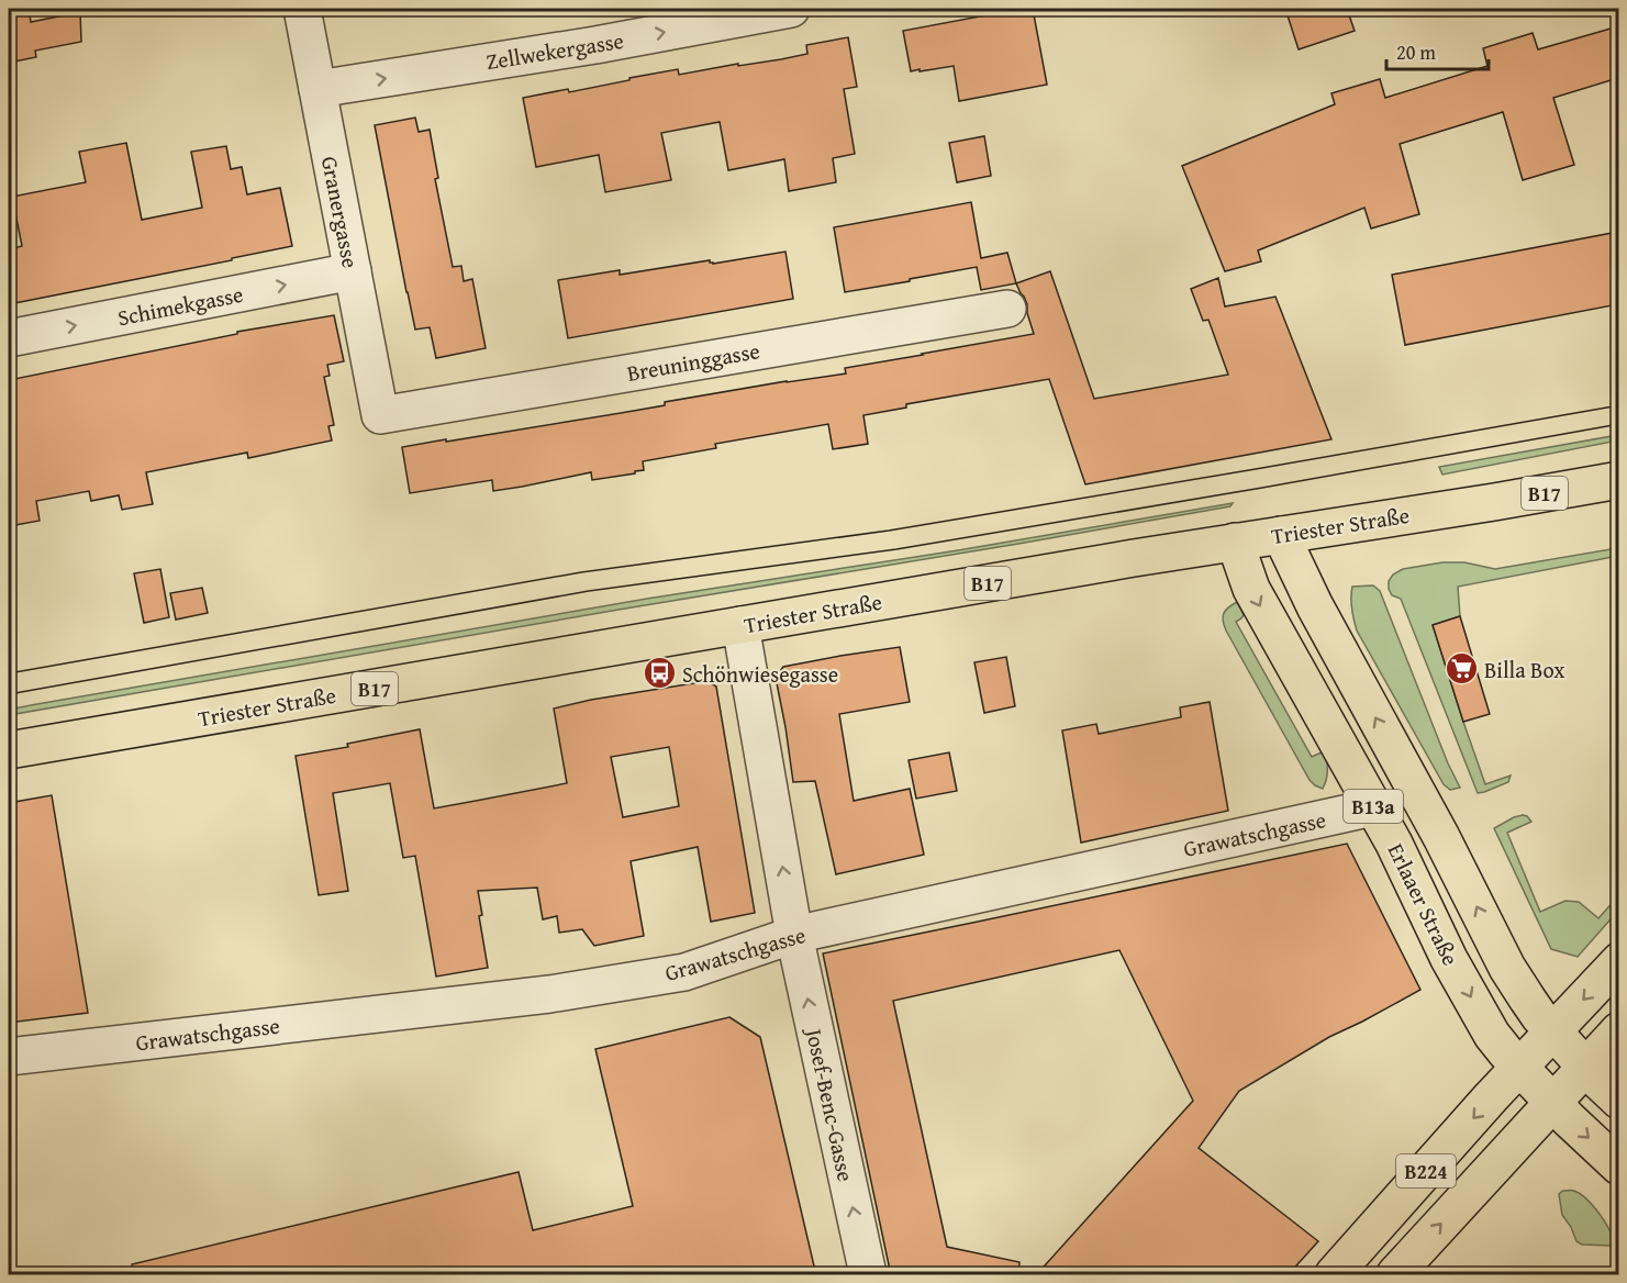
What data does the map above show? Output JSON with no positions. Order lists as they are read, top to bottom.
{
  "streets": {
    "main road": [
      "B17",
      "Triester Straße",
      "B13a",
      "Erlaaer Straße",
      "B224"
    ],
    "street": [
      "Zellwekergasse",
      "Granergasse",
      "Schimekgasse",
      "Breuninggasse",
      "Grawatschgasse",
      "Josef-Benc-Gasse"
    ]
  },
  "crossings": [
    ["Zellwekergasse", "Granergasse"],
    ["Granergasse", "Schimekgasse"],
    ["Granergasse", "Breuninggasse"],
    ["Triester Straße", "Erlaaer Straße"],
    ["Grawatschgasse", "Erlaaer Straße"],
    ["Grawatschgasse", "Josef-Benc-Gasse"],
    ["Erlaaer Straße", "B224"]
  ],
  "one_way": ["Zellwekergasse", "Schimekgasse", "Josef-Benc-Gasse"],
  "places": {
    "supermarket": ["Billa Box"],
    "bus stop": ["Schönwiesegasse"]
  },
  "scale_bar": "20 m"
}
